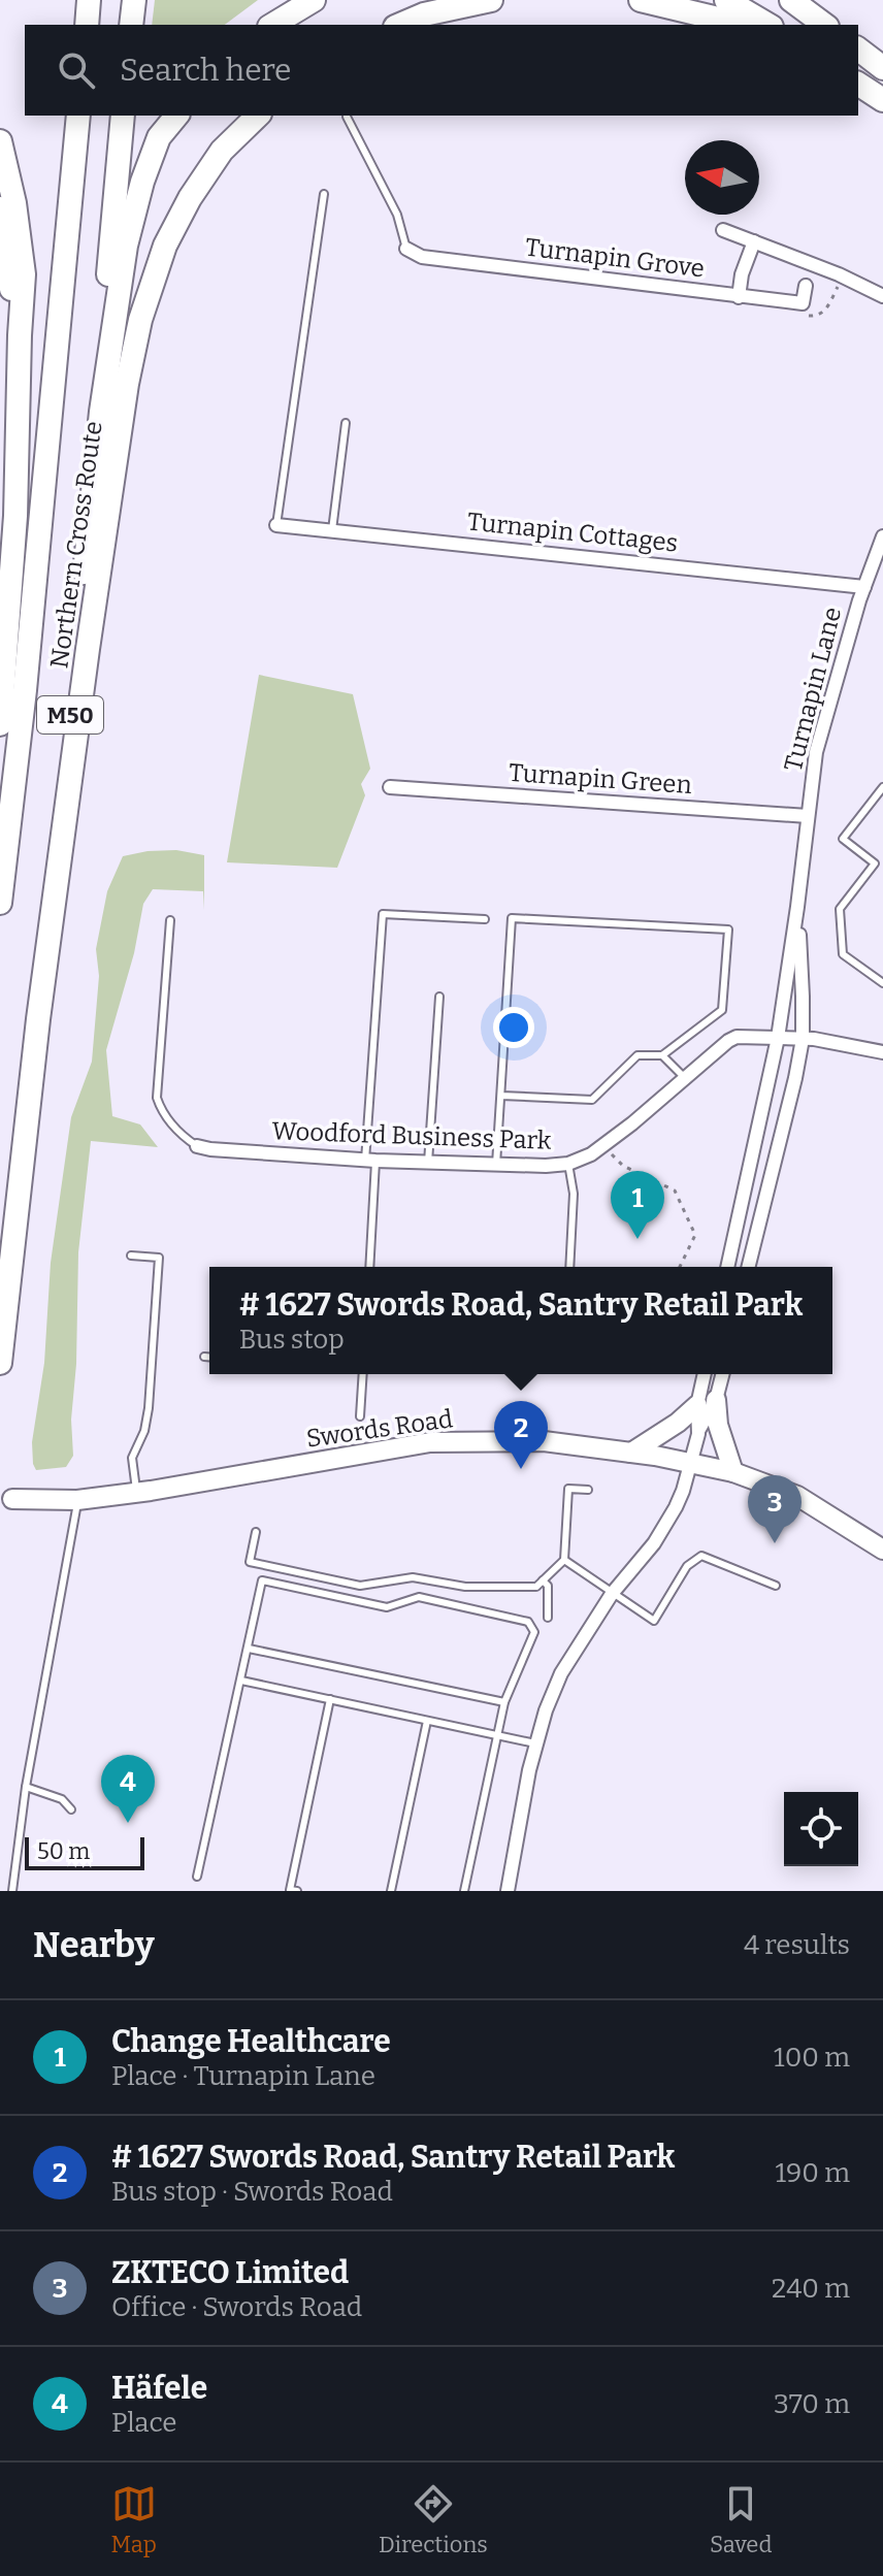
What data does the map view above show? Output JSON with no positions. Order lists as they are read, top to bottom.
{
  "streets": {
    "highway": ["Northern Cross Route", "M50"],
    "main road": ["Swords Road"],
    "street": [
      "Turnapin Grove",
      "Turnapin Cottages",
      "Turnapin Lane",
      "Turnapin Green",
      "Woodford Business Park"
    ]
  },
  "crossings": [
    ["Turnapin Cottages", "Turnapin Lane"],
    ["Northern Cross Route", "M50"],
    ["Turnapin Lane", "Turnapin Green"],
    ["Turnapin Lane", "Woodford Business Park"]
  ],
  "scale_bar": "50 m",
  "north": "left",
  "page": {
    "search": "Search here",
    "pins": [
      "1",
      "2",
      "3",
      "4"
    ],
    "popup": ["# 1627 Swords Road, Santry Retail Park", "Bus stop"],
    "scale": "50 m",
    "heading": ["Nearby", "4 results"],
    "list": [
      {
        "mark": "1",
        "name": "Change Healthcare",
        "note": "Place · Turnapin Lane",
        "value": "100 m"
      },
      {
        "mark": "2",
        "name": "# 1627 Swords Road, Santry Retail Park",
        "note": "Bus stop · Swords Road",
        "value": "190 m"
      },
      {
        "mark": "3",
        "name": "ZKTECO Limited",
        "note": "Office · Swords Road",
        "value": "240 m"
      },
      {
        "mark": "4",
        "name": "Häfele",
        "note": "Place",
        "value": "370 m"
      }
    ],
    "nav": ["Map", "Directions", "Saved"]
  }
}
